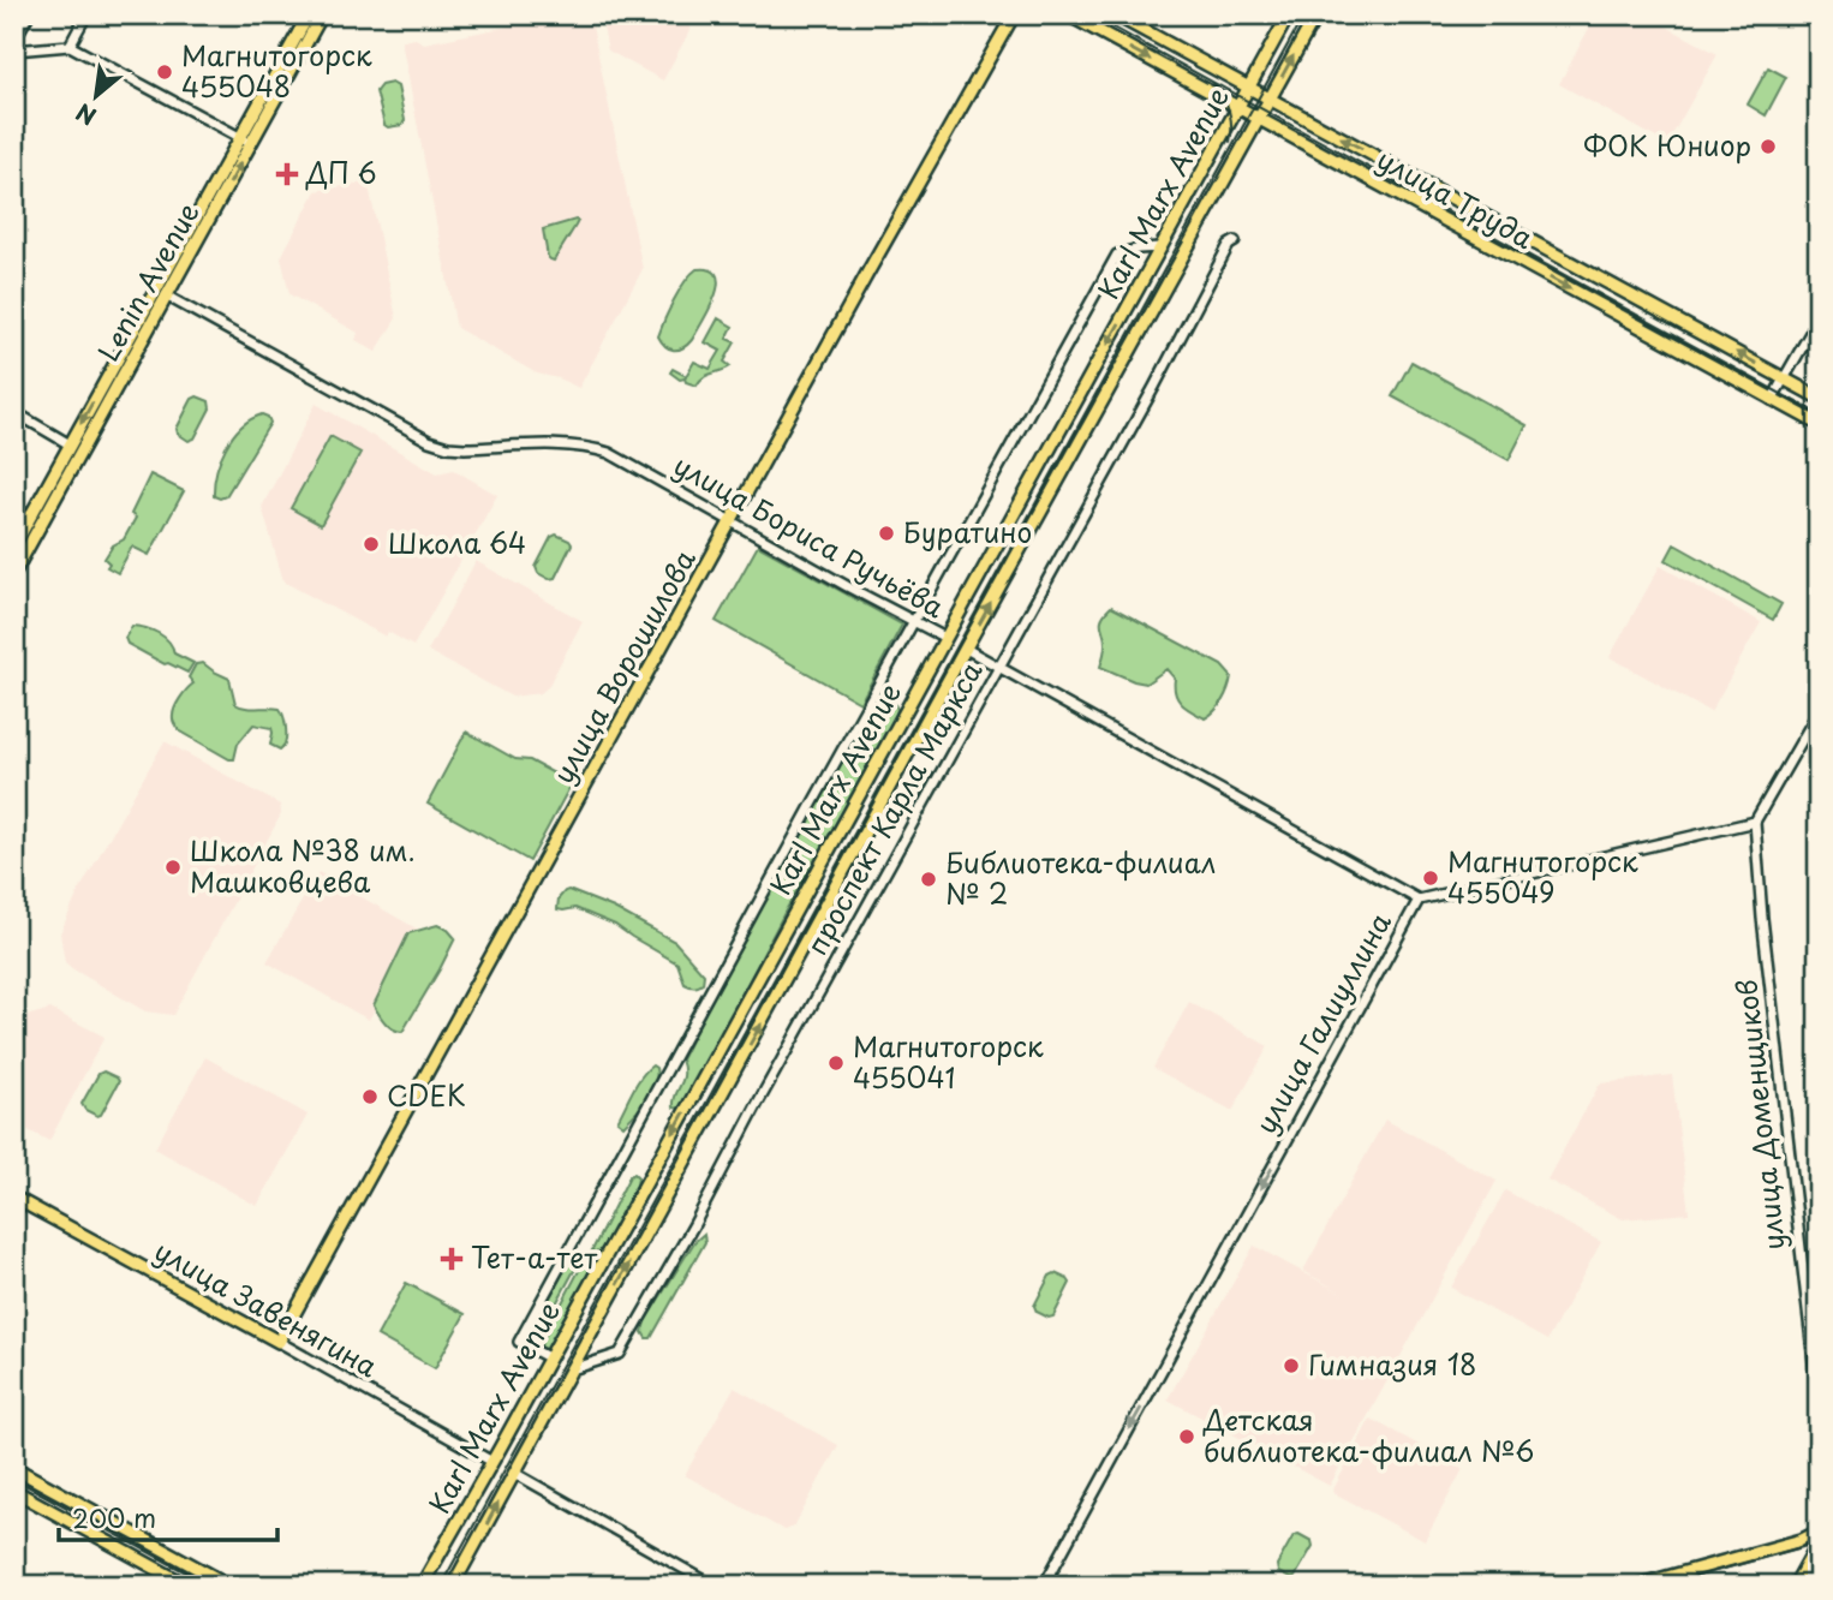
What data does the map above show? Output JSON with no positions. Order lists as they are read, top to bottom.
{
  "streets": {
    "main road": [
      "Karl Marx Avenue",
      "улица Труда",
      "Lenin Avenue",
      "улица Бориса Ручьёва",
      "улица Ворошилова",
      "улица Завенягина"
    ],
    "street": ["проспект Карла Маркса", "улица Галиуллина", "улица Доменщиков"]
  },
  "crossings": [
    ["Karl Marx Avenue", "улица Труда"],
    ["Karl Marx Avenue", "улица Бориса Ручьёва"],
    ["Karl Marx Avenue", "проспект Карла Маркса"],
    ["Karl Marx Avenue", "улица Завенягина"],
    ["Lenin Avenue", "улица Бориса Ручьёва"],
    ["улица Бориса Ручьёва", "улица Ворошилова"],
    ["улица Бориса Ручьёва", "проспект Карла Маркса"],
    ["улица Бориса Ручьёва", "улица Галиуллина"],
    ["улица Ворошилова", "улица Завенягина"],
    ["улица Галиуллина", "улица Доменщиков"]
  ],
  "one_way": ["улица Галиуллина"],
  "places": {
    "other": [
      "Магнитогорск 455048",
      "ФОК Юниор",
      "Буратино",
      "Школа 64",
      "Школа №38 им. Машковцева",
      "Магнитогорск 455049",
      "Библиотека-филиал № 2",
      "Магнитогорск 455041",
      "CDEK",
      "Гимназия 18",
      "Детская библиотека-филиал №6"
    ],
    "health": ["ДП 6", "Тет-а-тет"]
  },
  "scale_bar": "200 m",
  "north": "bottom left"
}
